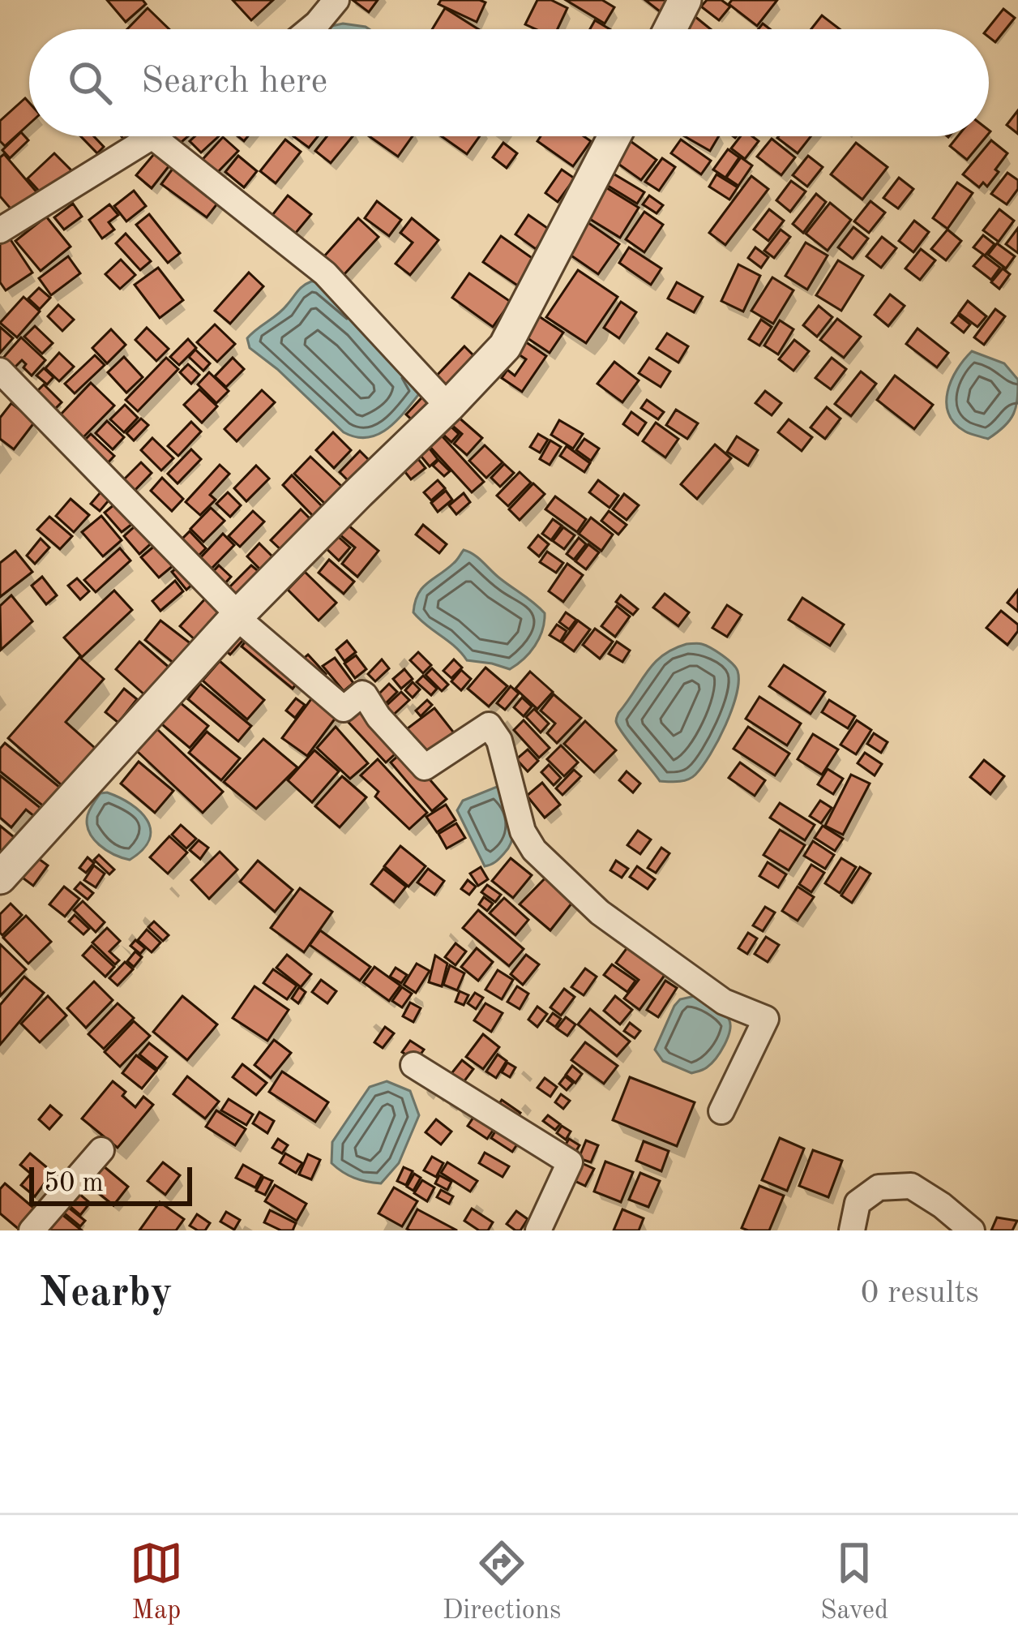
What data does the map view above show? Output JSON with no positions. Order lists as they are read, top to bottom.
{
  "scale_bar": "50 m",
  "page": {
    "search": "Search here",
    "scale": "50 m",
    "heading": ["Nearby", "0 results"],
    "nav": ["Map", "Directions", "Saved"]
  }
}
